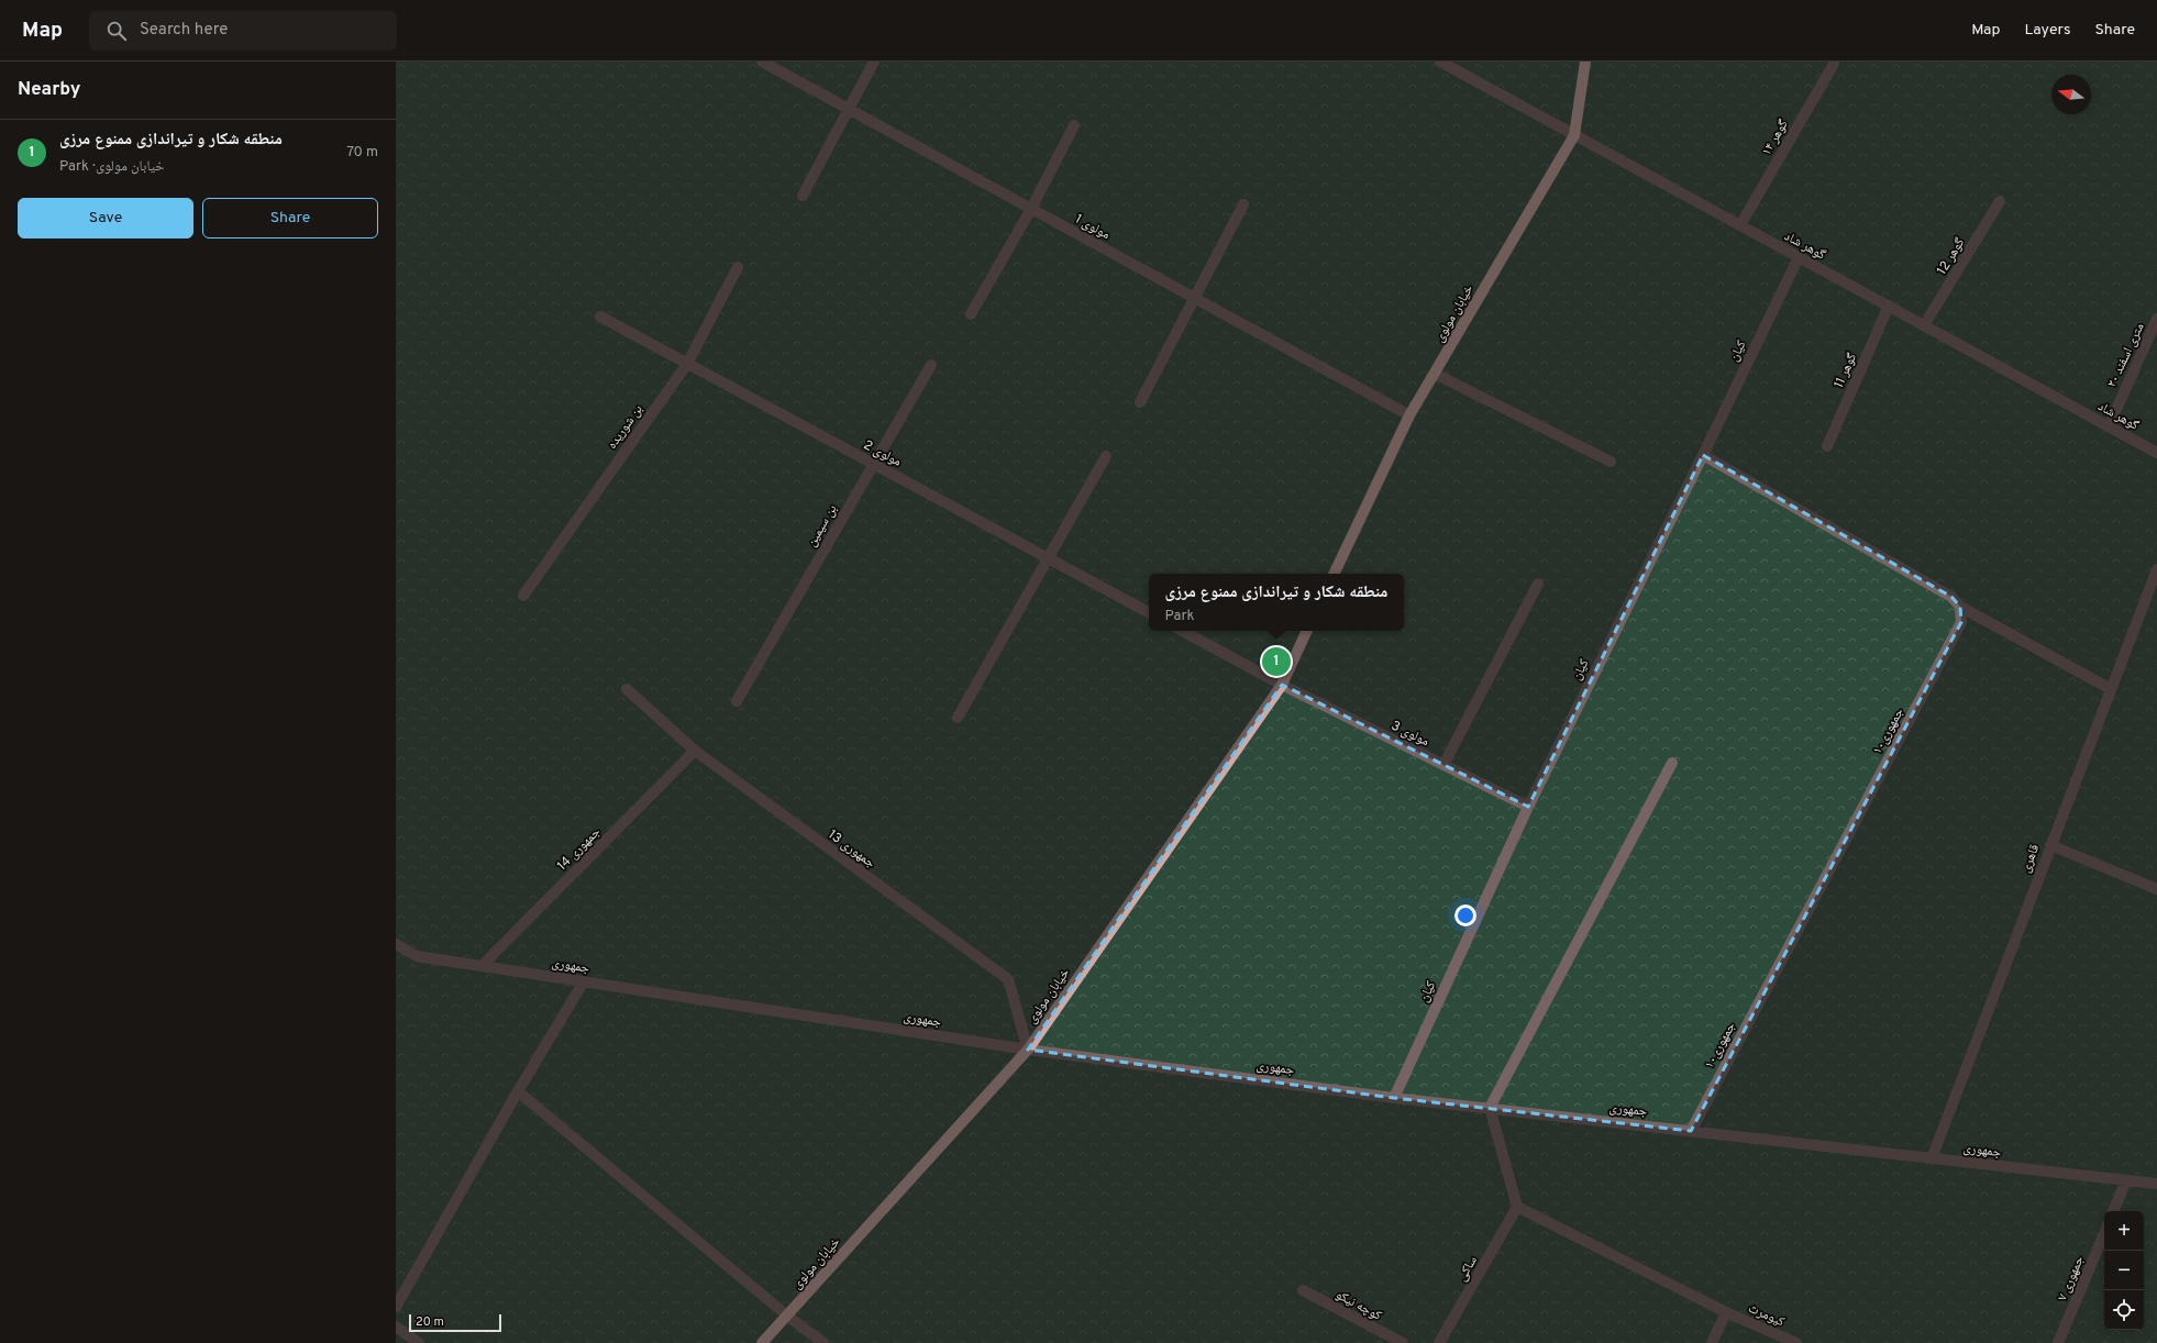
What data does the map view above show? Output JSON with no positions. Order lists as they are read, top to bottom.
{
  "streets": {
    "main road": ["خیابان مولوی"],
    "street": [
      "گوهر ۱۴",
      "مولوی 1",
      "گوهر شاد",
      "گوهر 12",
      "کیان",
      "۲۰ متری اسفند",
      "گوهر 11",
      "بن شوریده",
      "مولوی 2",
      "بن سیمین",
      "جمهوری۱۰",
      "مولوی 3",
      "جمهوری 14",
      "جمهوری 13",
      "قاهری",
      "جمهوری",
      "ساکی",
      "جمهوری ۷",
      "کوچه نیکو",
      "کیومرث"
    ]
  },
  "crossings": [
    ["گوهر ۱۴", "گوهر شاد"],
    ["مولوی 1", "خیابان مولوی"],
    ["گوهر شاد", "گوهر 12"],
    ["گوهر شاد", "خیابان مولوی"],
    ["گوهر شاد", "کیان"],
    ["گوهر شاد", "۲۰ متری اسفند"],
    ["گوهر شاد", "گوهر 11"],
    ["خیابان مولوی", "مولوی 3"],
    ["خیابان مولوی", "جمهوری 13"],
    ["خیابان مولوی", "جمهوری"],
    ["کیان", "مولوی 3"],
    ["کیان", "جمهوری"],
    ["بن شوریده", "مولوی 2"],
    ["مولوی 2", "بن سیمین"],
    ["جمهوری۱۰", "جمهوری"],
    ["جمهوری 14", "جمهوری 13"],
    ["جمهوری 14", "جمهوری"],
    ["جمهوری 13", "جمهوری"],
    ["قاهری", "جمهوری"],
    ["ساکی", "کیومرث"]
  ],
  "scale_bar": "20 m",
  "north": "left",
  "page": {
    "header": "Map",
    "search": "Search here",
    "nav": ["Map", "Layers", "Share"],
    "heading": "Nearby",
    "list": [
      {
        "mark": "1",
        "name": "منطقه شکار و تیراندازی ممنوع مرزی",
        "note": "Park · خیابان مولوی",
        "value": "70 m"
      }
    ],
    "buttons": ["Save", "Share"],
    "popup": ["منطقه شکار و تیراندازی ممنوع مرزی", "Park"],
    "pins": "1",
    "map_buttons": ["+", "−"],
    "scale": "20 m"
  }
}
